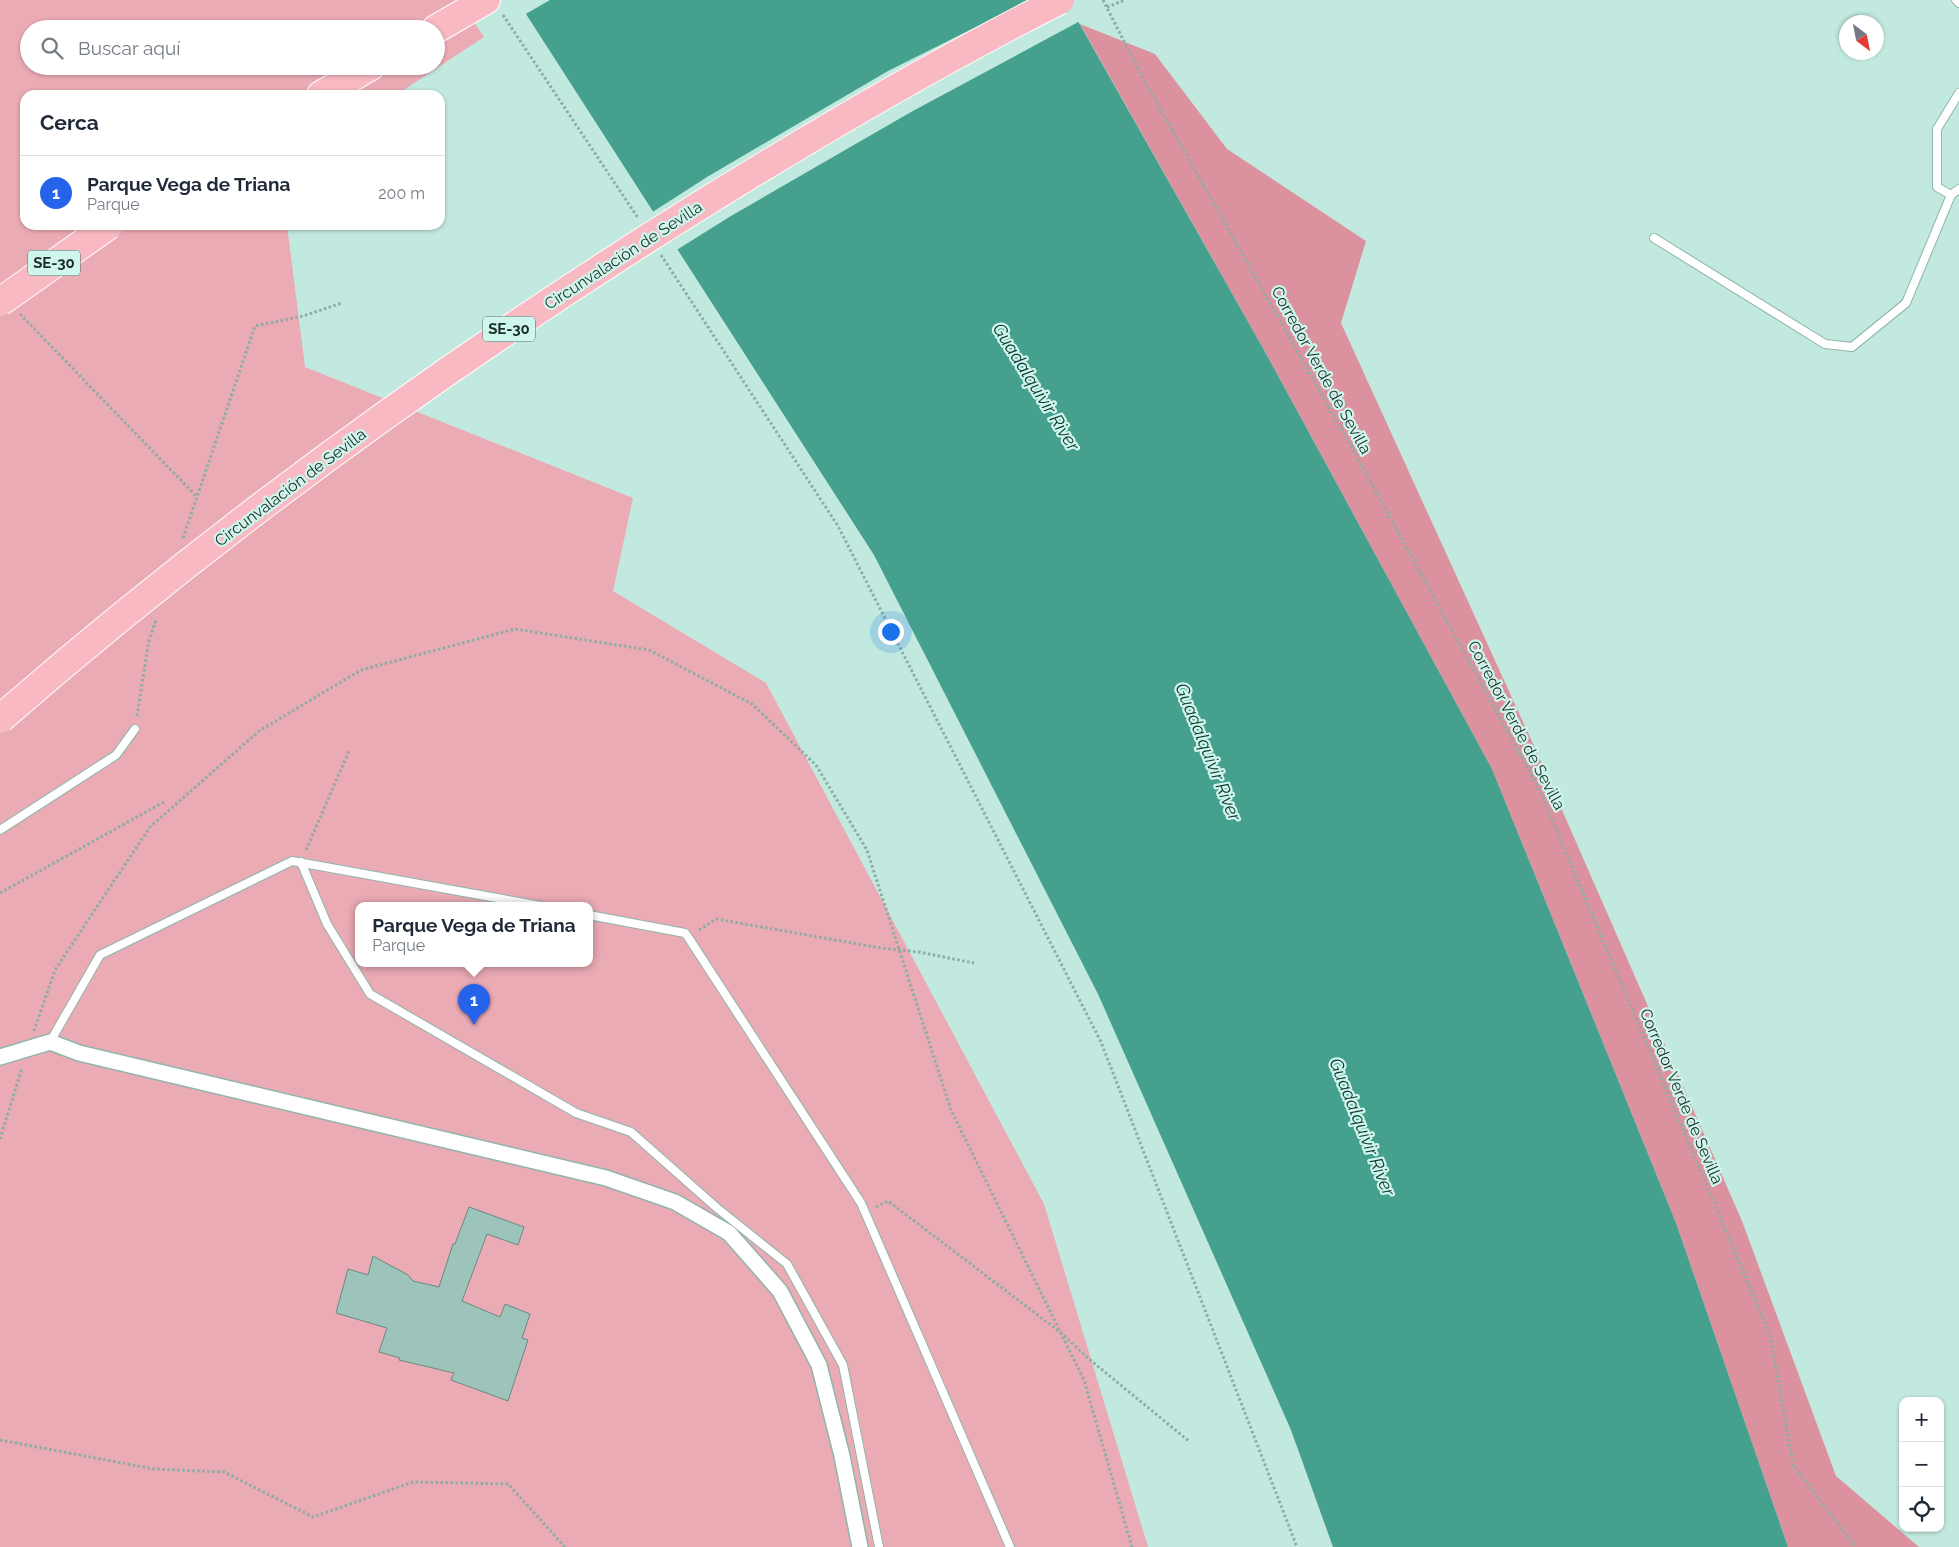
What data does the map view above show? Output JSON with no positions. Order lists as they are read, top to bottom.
{
  "streets": {
    "highway": ["Circunvalación de Sevilla", "SE-30"],
    "path": ["Corredor Verde de Sevilla"]
  },
  "water": ["Guadalquivir River"],
  "north": "bottom right",
  "page": {
    "search": "Buscar aquí",
    "heading": "Cerca",
    "list": [
      {
        "mark": "1",
        "name": "Parque Vega de Triana",
        "note": "Parque",
        "value": "200 m"
      }
    ],
    "popup": ["Parque Vega de Triana", "Parque"],
    "pins": "1",
    "map_buttons": ["+", "−"]
  }
}
